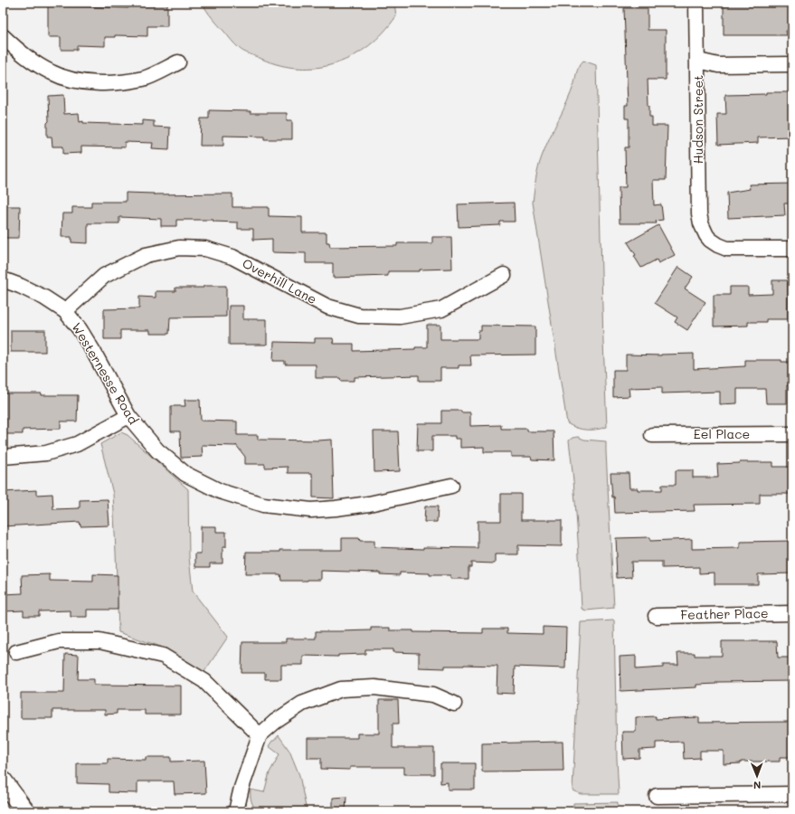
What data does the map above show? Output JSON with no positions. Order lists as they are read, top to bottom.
{
  "streets": {
    "street": [
      "Hudson Street",
      "Overhill Lane",
      "Westernesse Road",
      "Eel Place",
      "Feather Place"
    ]
  },
  "crossings": [
    ["Overhill Lane", "Westernesse Road"]
  ],
  "north": "bottom"
}
